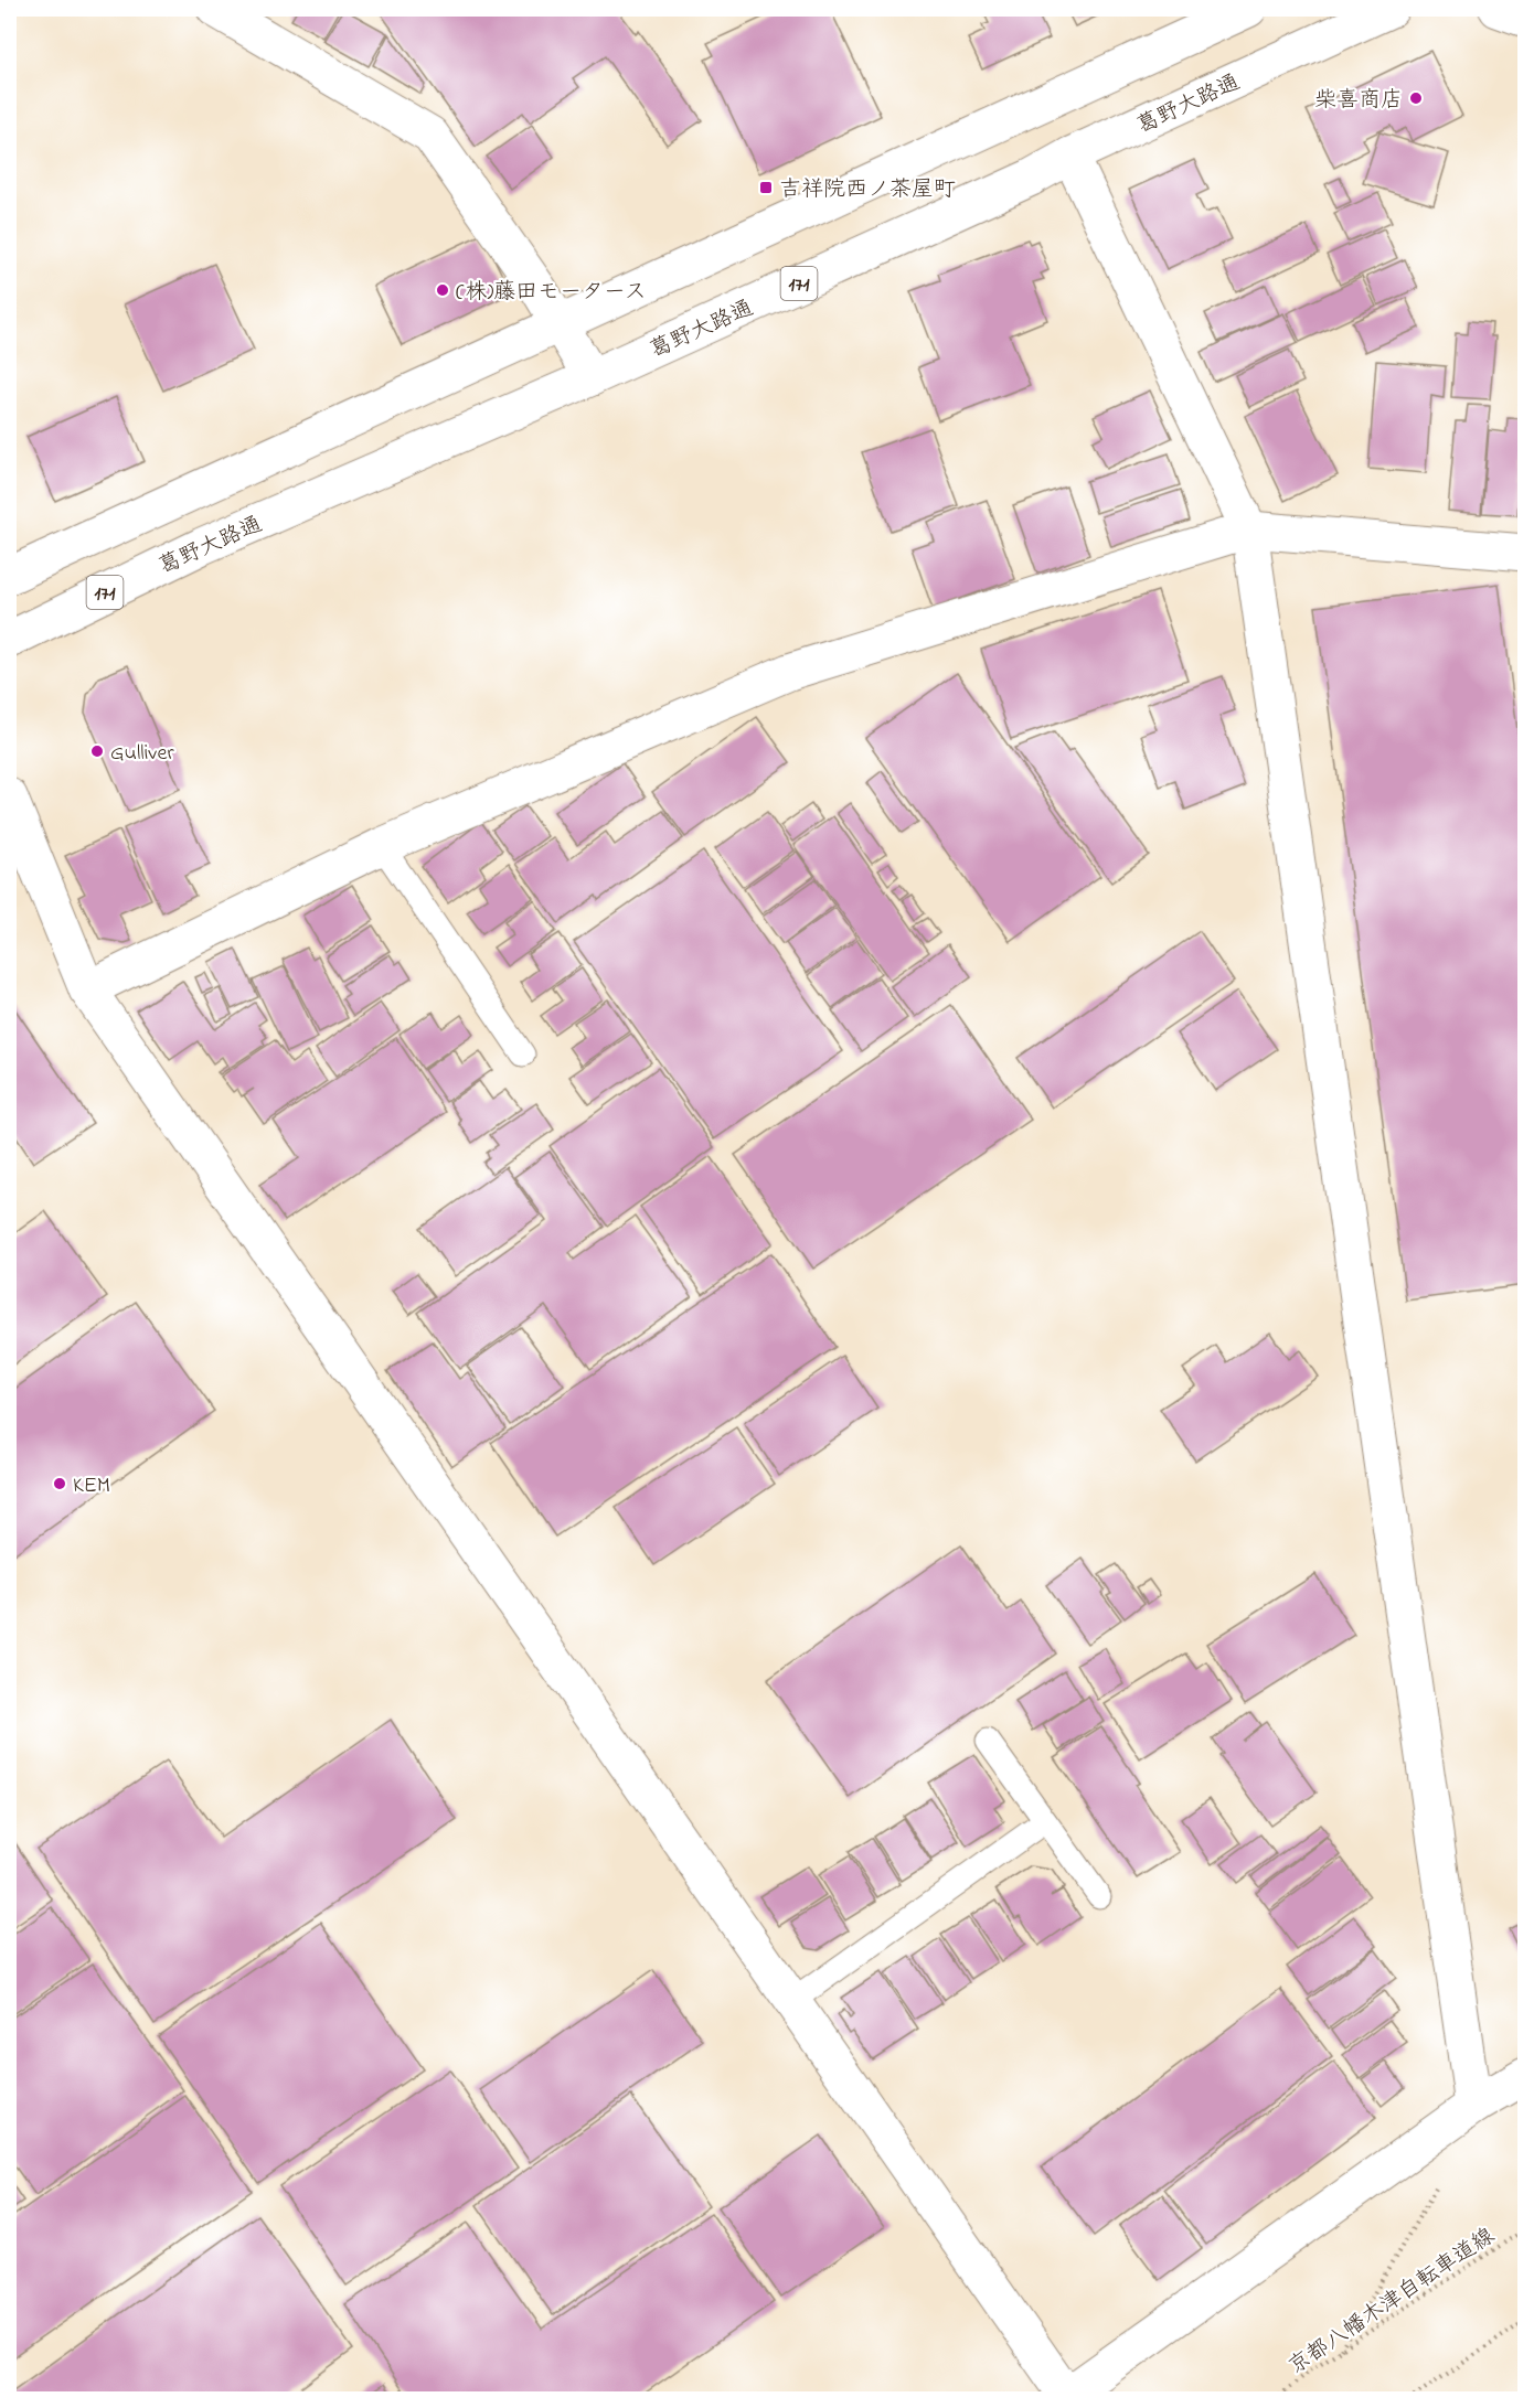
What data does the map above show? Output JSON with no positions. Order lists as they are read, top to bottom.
{
  "streets": {
    "main road": ["葛野大路通", "171"],
    "path": ["京都八幡木津自転車道線"]
  },
  "places": {
    "other": [
      "柴喜商店",
      "(株)藤田モータース",
      "Gulliver",
      "KEM"
    ],
    "transit": ["吉祥院西ノ茶屋町"]
  }
}
